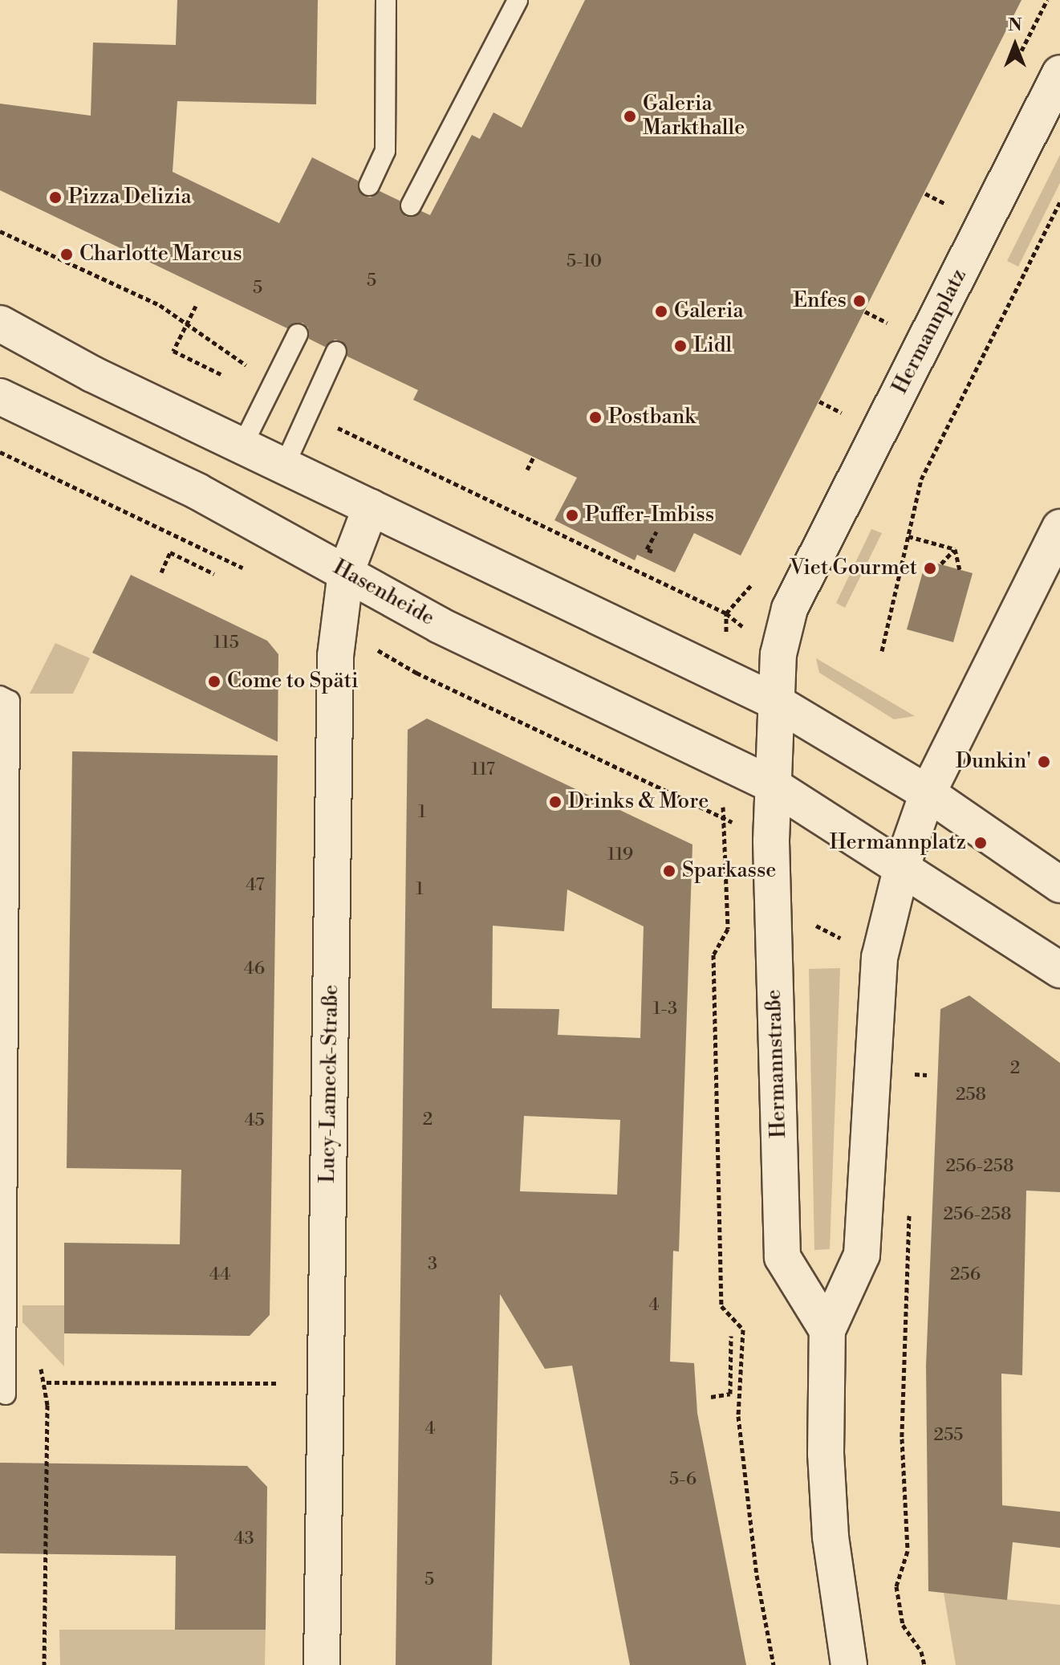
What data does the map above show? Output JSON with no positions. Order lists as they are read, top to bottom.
{
  "streets": {
    "main road": [
      "Hermannplatz",
      "Hasenheide",
      "Hermannstraße",
      "Lucy-Lameck-Straße"
    ]
  },
  "crossings": [
    ["Hermannplatz", "Hasenheide"],
    ["Hermannplatz", "Hermannstraße"],
    ["Hasenheide", "Hermannstraße"],
    ["Hasenheide", "Lucy-Lameck-Straße"]
  ],
  "places": [
    "Galeria Markthalle",
    "Pizza Delizia",
    "Charlotte Marcus",
    "Enfes",
    "Galeria",
    "Lidl",
    "Postbank",
    "Puffer-Imbiss",
    "Viet Gourmet",
    "Come to Späti",
    "Dunkin'",
    "Drinks & More",
    "Hermannplatz",
    "Sparkasse"
  ],
  "house_numbers": [
    "5-10",
    "5",
    "5",
    "115",
    "117",
    "1",
    "119",
    "47",
    "1",
    "46",
    "1-3",
    "2",
    "258",
    "2",
    "45",
    "256-258",
    "256-258",
    "3",
    "44",
    "256",
    "4",
    "4",
    "255",
    "5-6",
    "43",
    "5"
  ],
  "north": "top"
}
